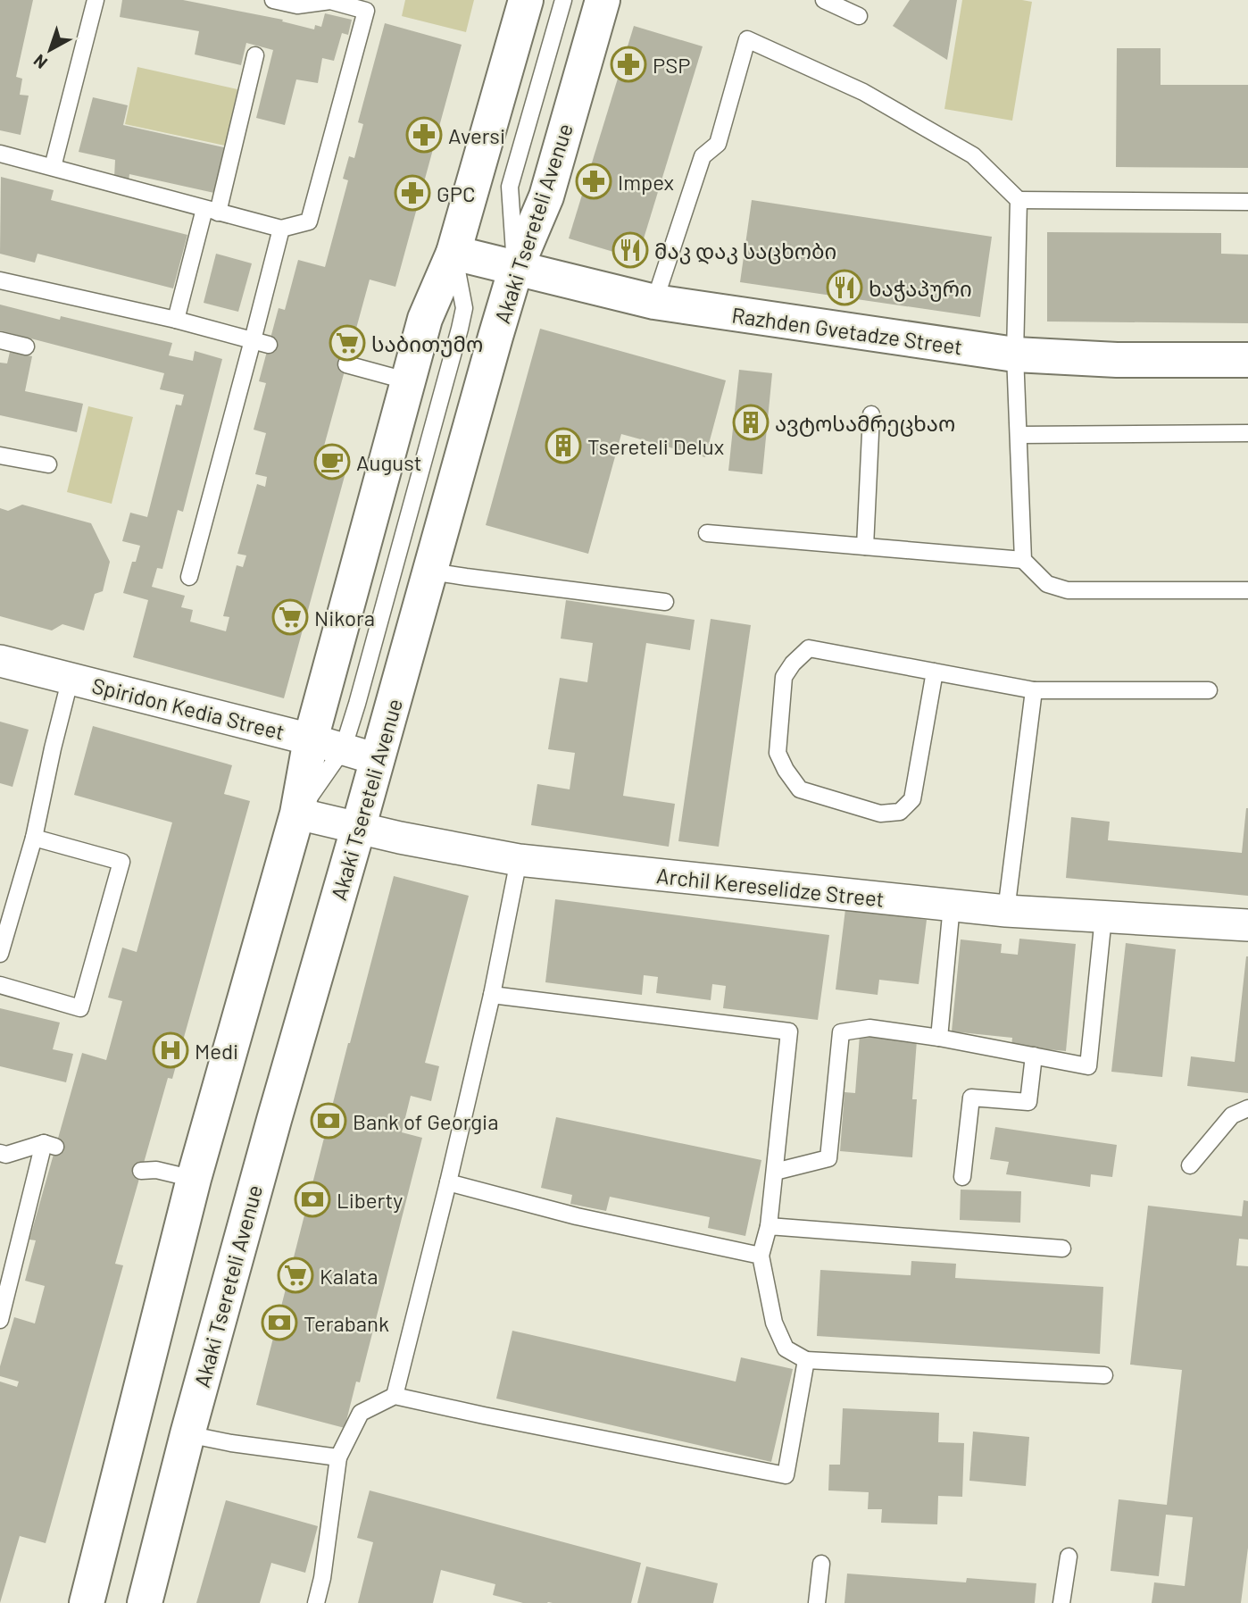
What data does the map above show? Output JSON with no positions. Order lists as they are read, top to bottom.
{
  "streets": {
    "main road": ["Akaki Tsereteli Avenue", "Razhden Gvetadze Street"],
    "street": ["Spiridon Kedia Street", "Archil Kereselidze Street"]
  },
  "crossings": [
    ["Akaki Tsereteli Avenue", "Razhden Gvetadze Street"],
    ["Akaki Tsereteli Avenue", "Spiridon Kedia Street"],
    ["Akaki Tsereteli Avenue", "Archil Kereselidze Street"]
  ],
  "places": {
    "pharmacy": [
      "PSP",
      "Aversi",
      "Impex",
      "GPC"
    ],
    "restaurant": ["მაკ დაკ საცხობი", "ხაჭაპური"],
    "supermarket": ["საბითუმო", "Nikora", "Kalata"],
    "building": ["ავტოსამრეცხაო", "Tsereteli Delux"],
    "cafe": ["August"],
    "hospital": ["Medi"],
    "bank": ["Bank of Georgia", "Liberty", "Terabank"]
  },
  "north": "bottom left"
}
